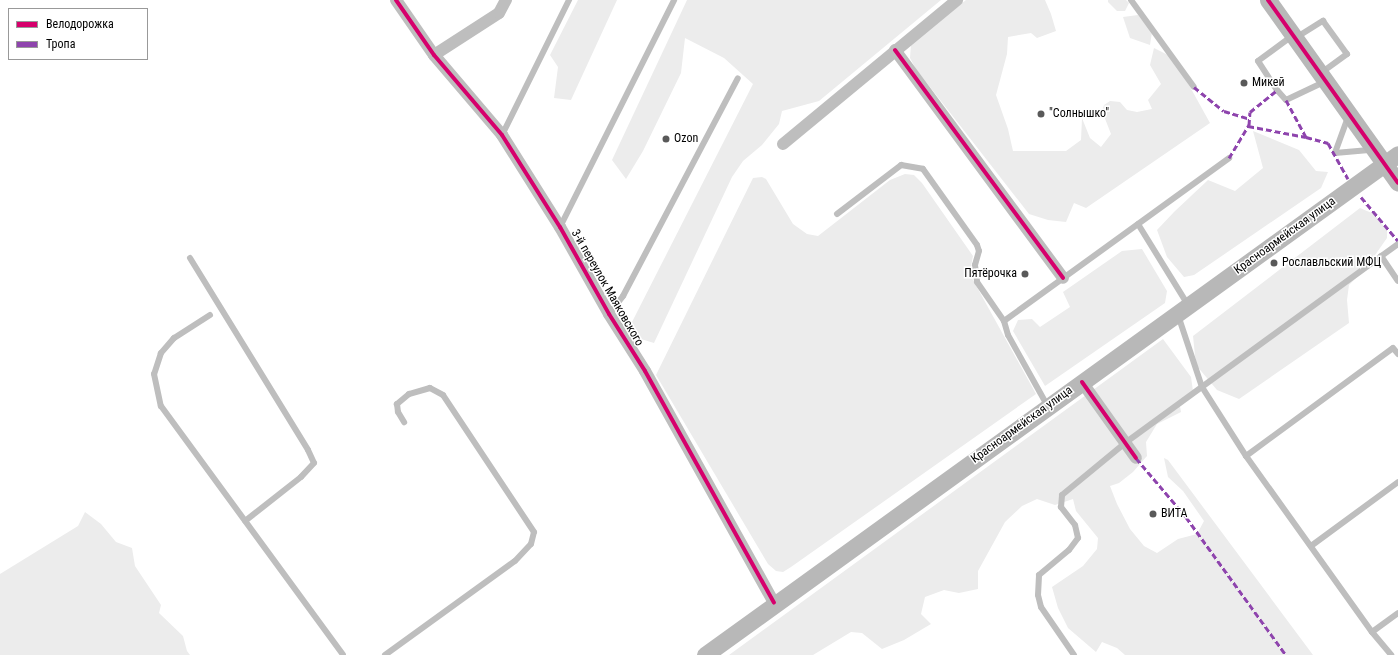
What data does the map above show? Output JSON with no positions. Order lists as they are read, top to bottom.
{
  "streets": {
    "main road": ["Красноармейская улица"],
    "street": ["3-й переулок Маяковского"]
  },
  "crossings": [
    ["Красноармейская улица", "3-й переулок Маяковского"]
  ],
  "places": [
    "Микей",
    "\"Солнышко\"",
    "Ozon",
    "Рославльский МФЦ",
    "Пятёрочка",
    "ВИТА"
  ],
  "legend": ["Велодорожка", "Тропа"]
}
